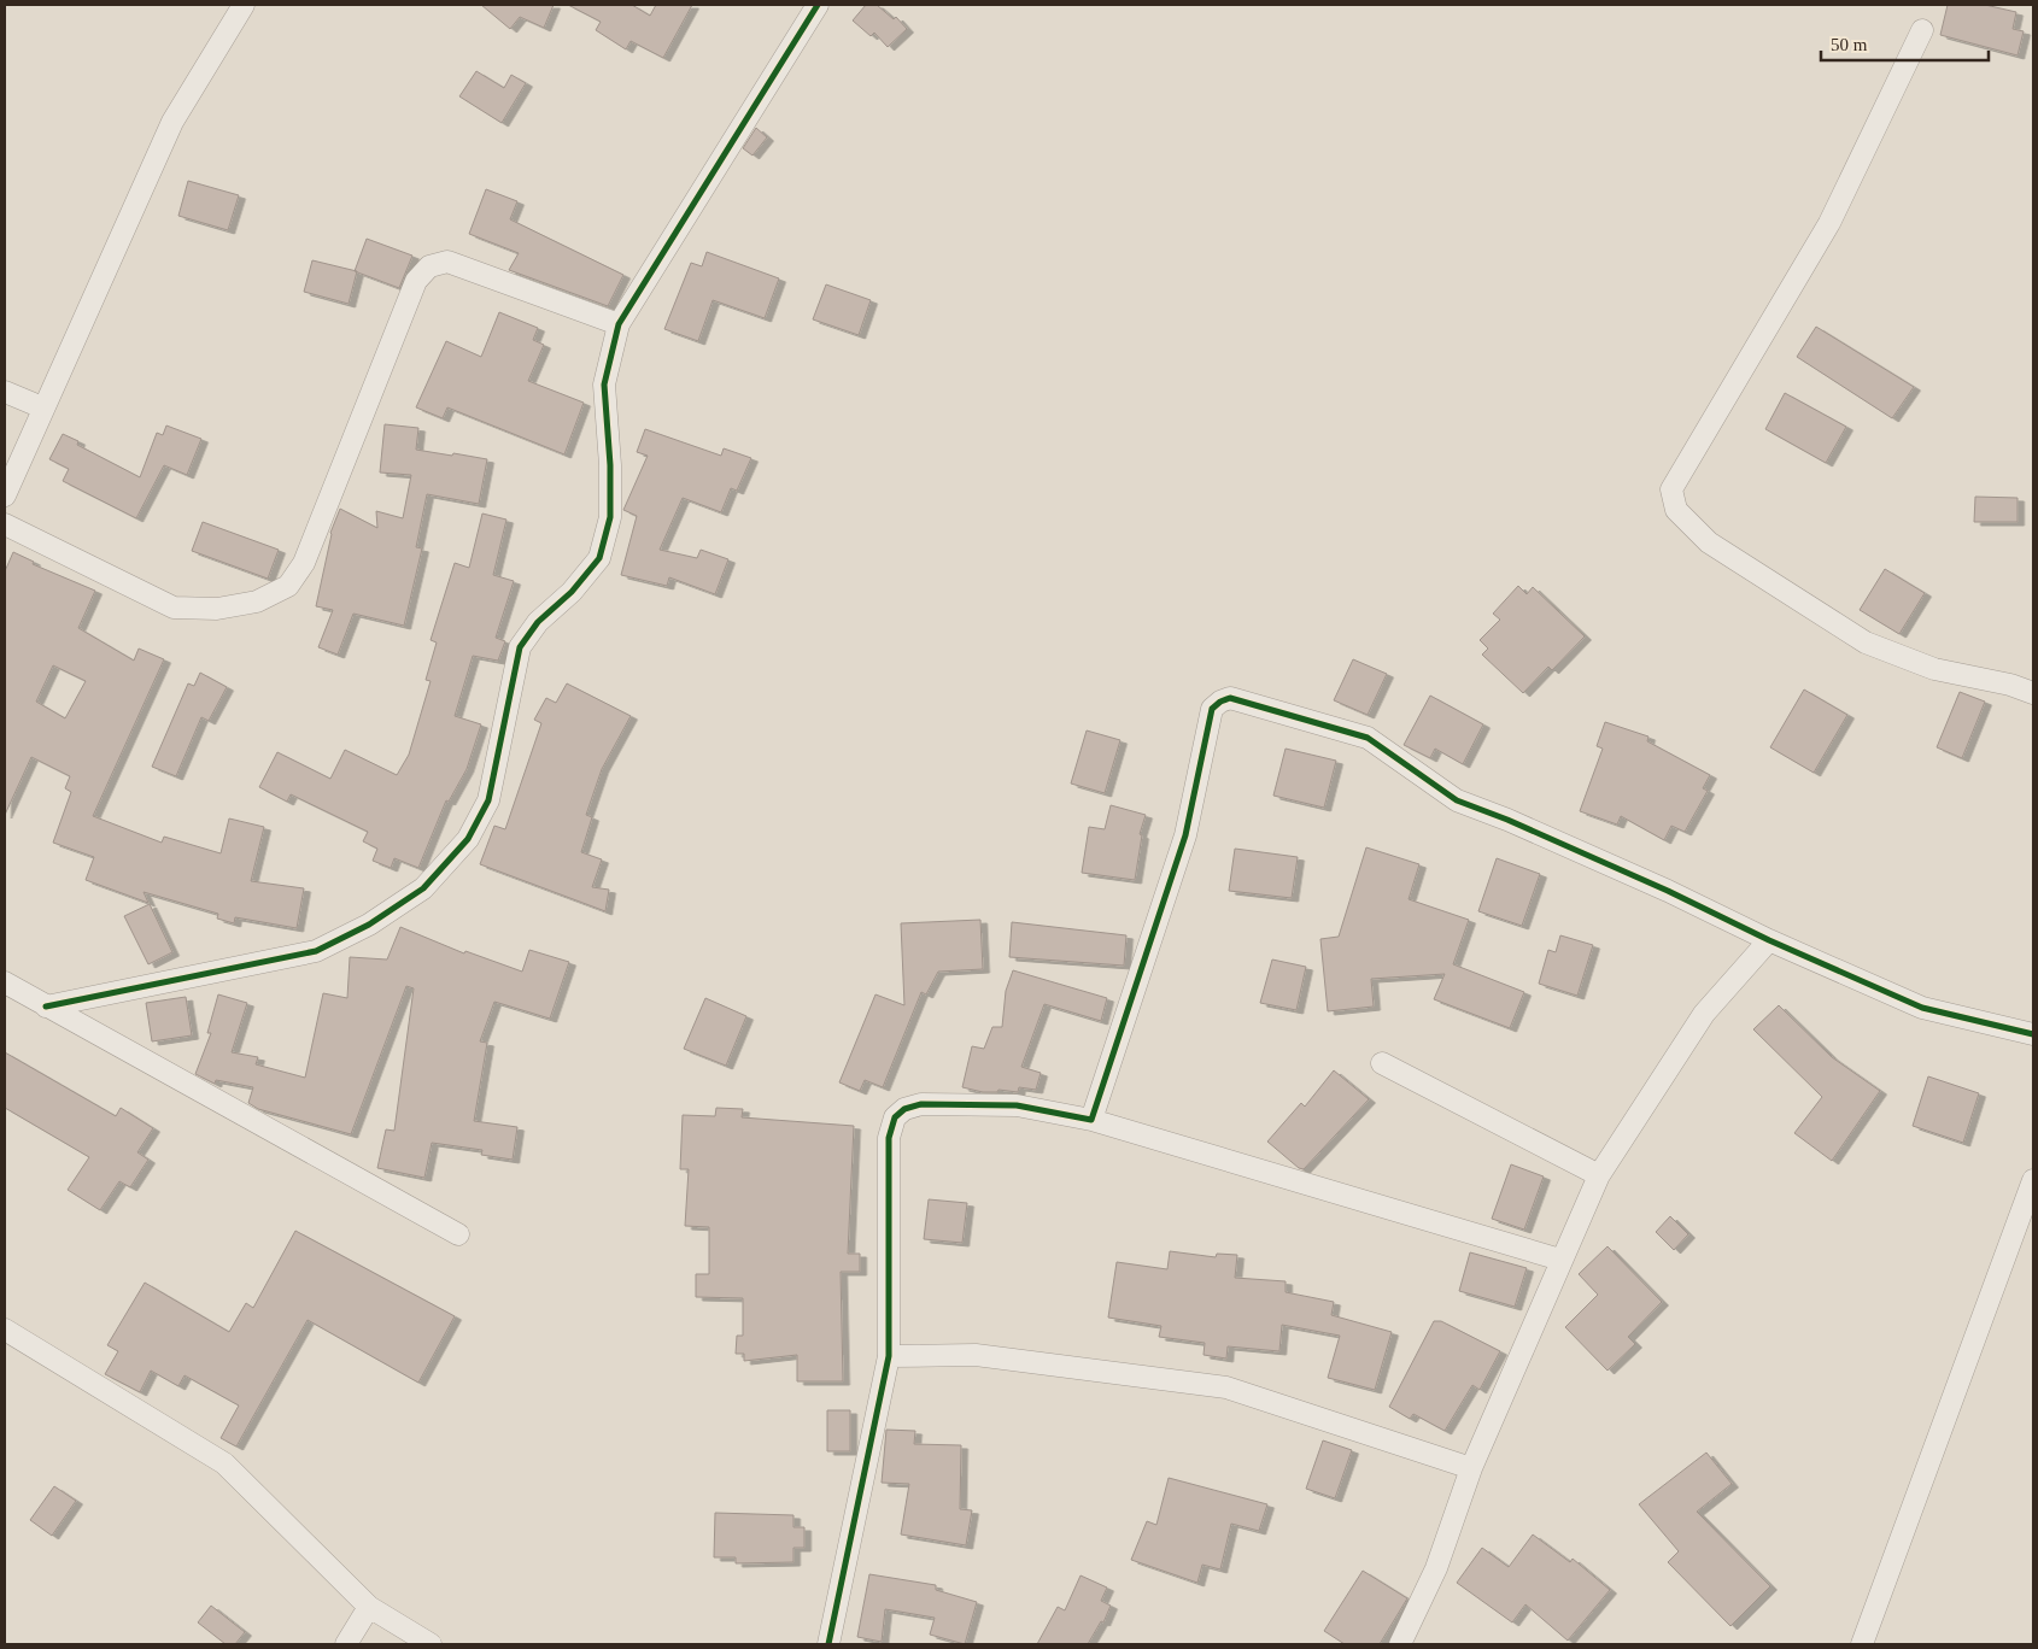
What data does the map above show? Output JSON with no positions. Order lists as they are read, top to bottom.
{
  "scale_bar": "50 m"
}
